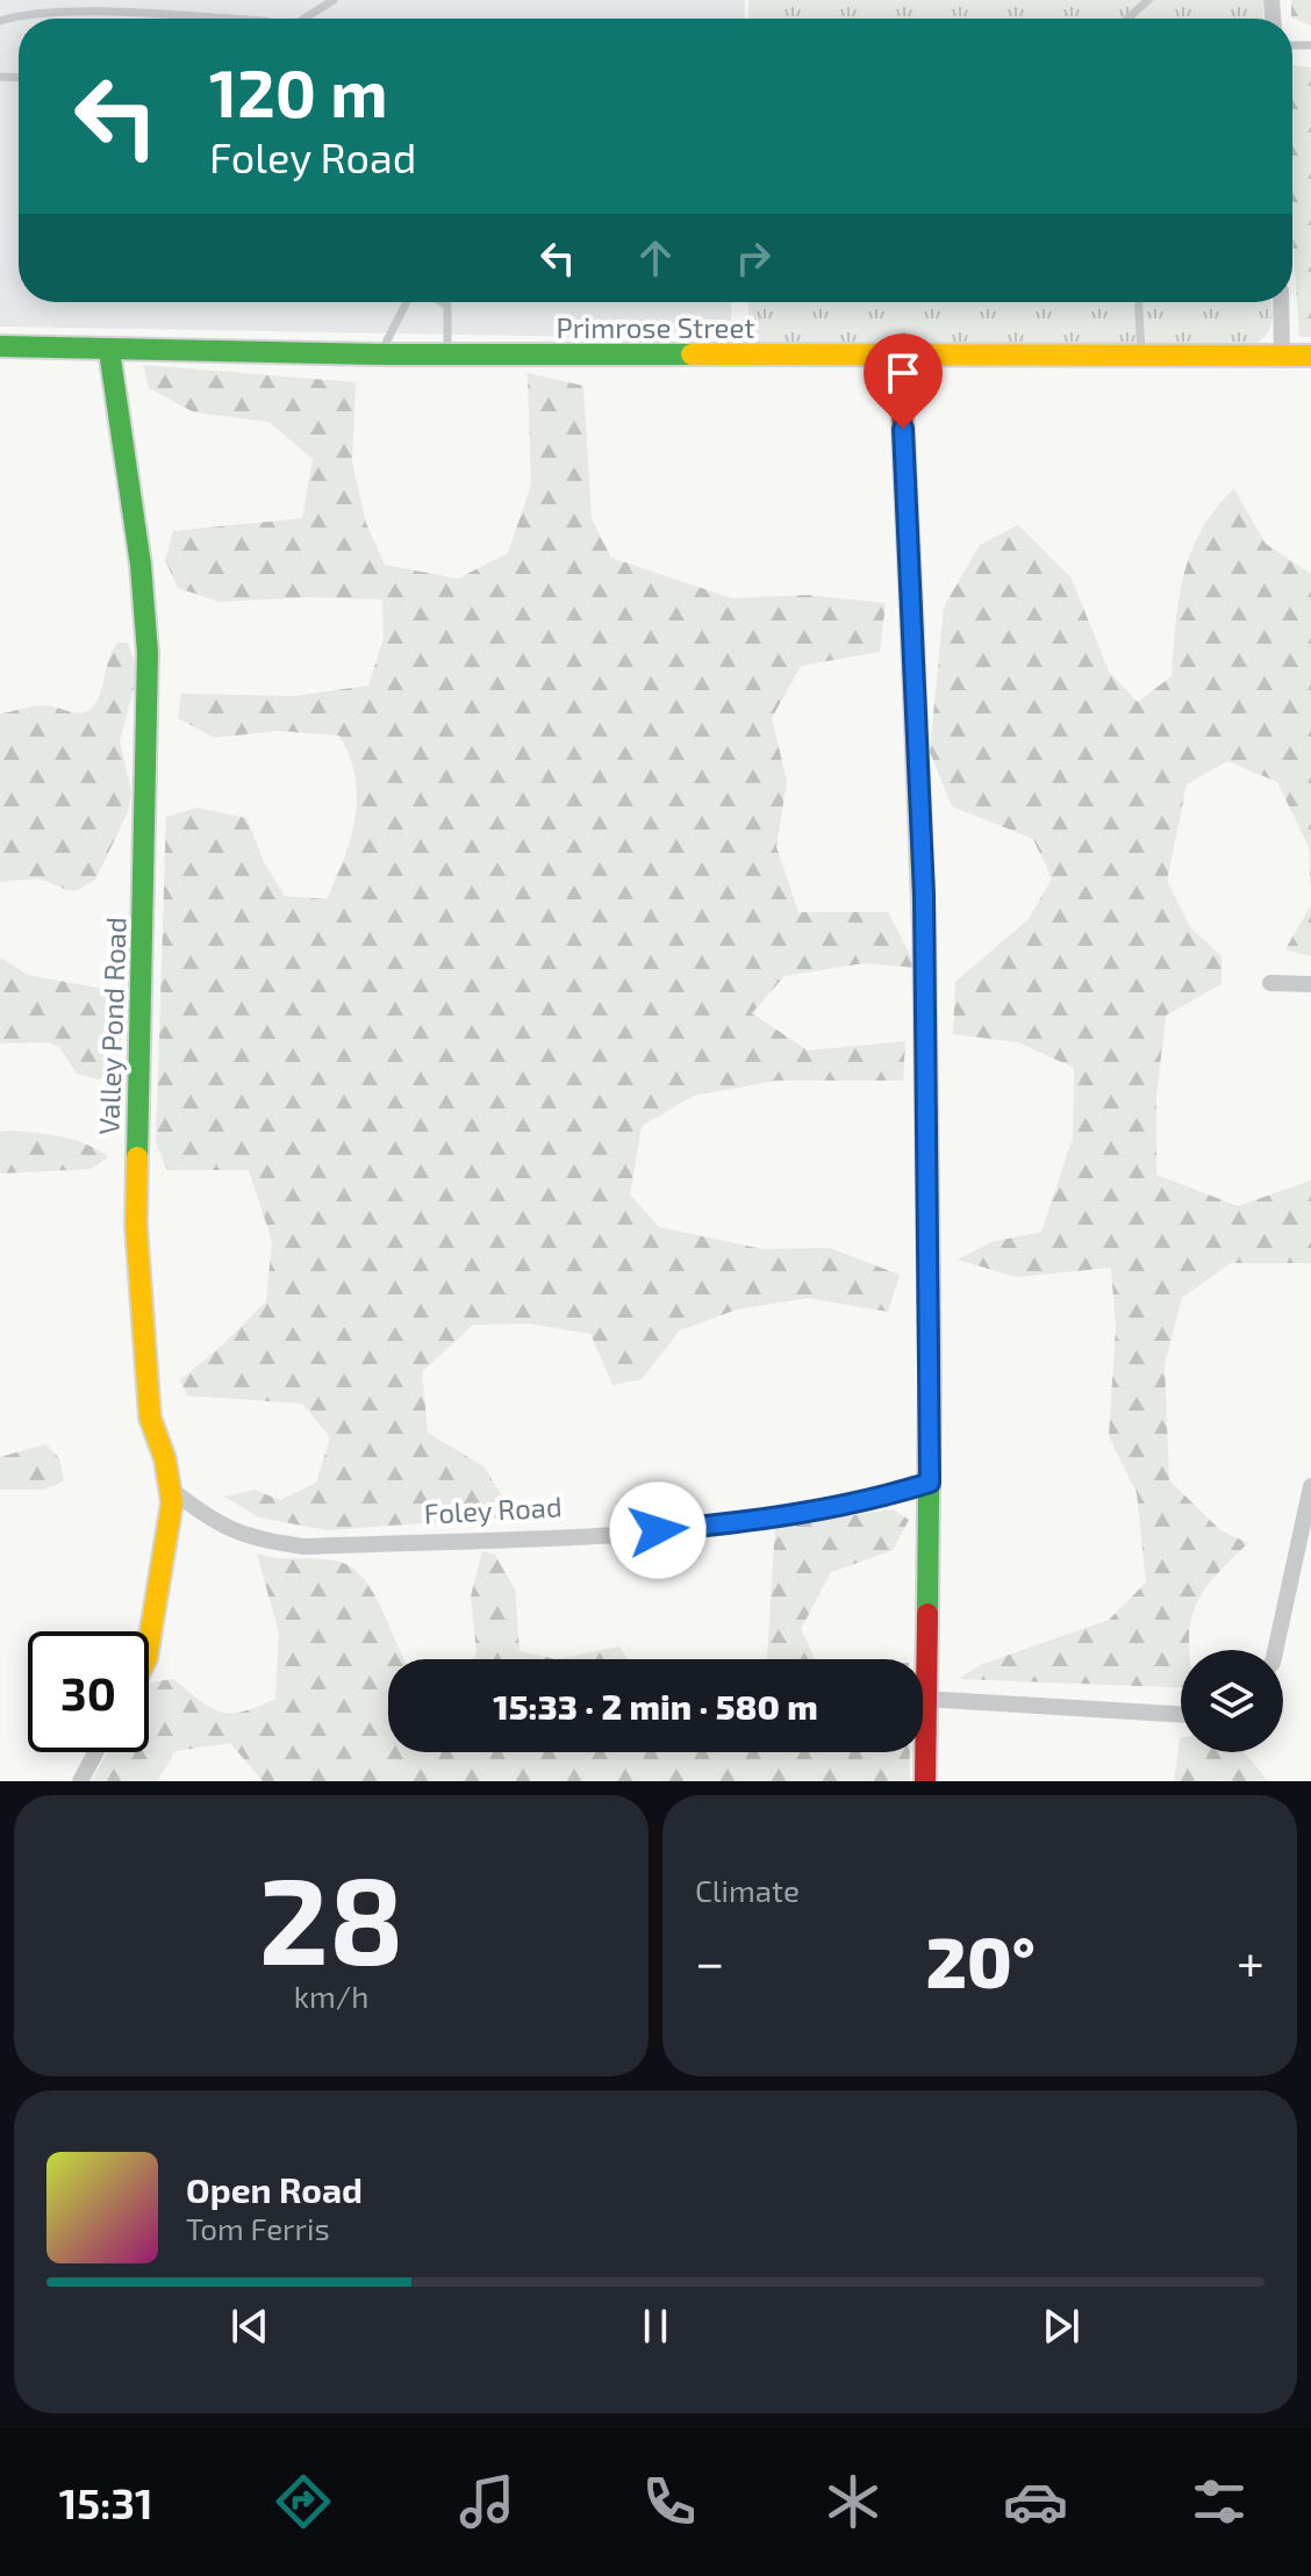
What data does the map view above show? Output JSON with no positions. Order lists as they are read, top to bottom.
{
  "streets": {
    "street": ["Primrose Street", "Valley Pond Road", "Foley Road"]
  },
  "crossings": [
    ["Primrose Street", "Valley Pond Road"],
    ["Valley Pond Road", "Foley Road"]
  ],
  "page": {
    "turn": ["120 m", "Foley Road"],
    "limit": "30",
    "trip": "15:33 · 2 min · 580 m",
    "tile": [
      ["28", "km/h"],
      "Climate"
    ],
    "heat": ["−", "20°", "+"],
    "song": ["Open Road", "Tom Ferris"],
    "tabs": "15:31"
  }
}
